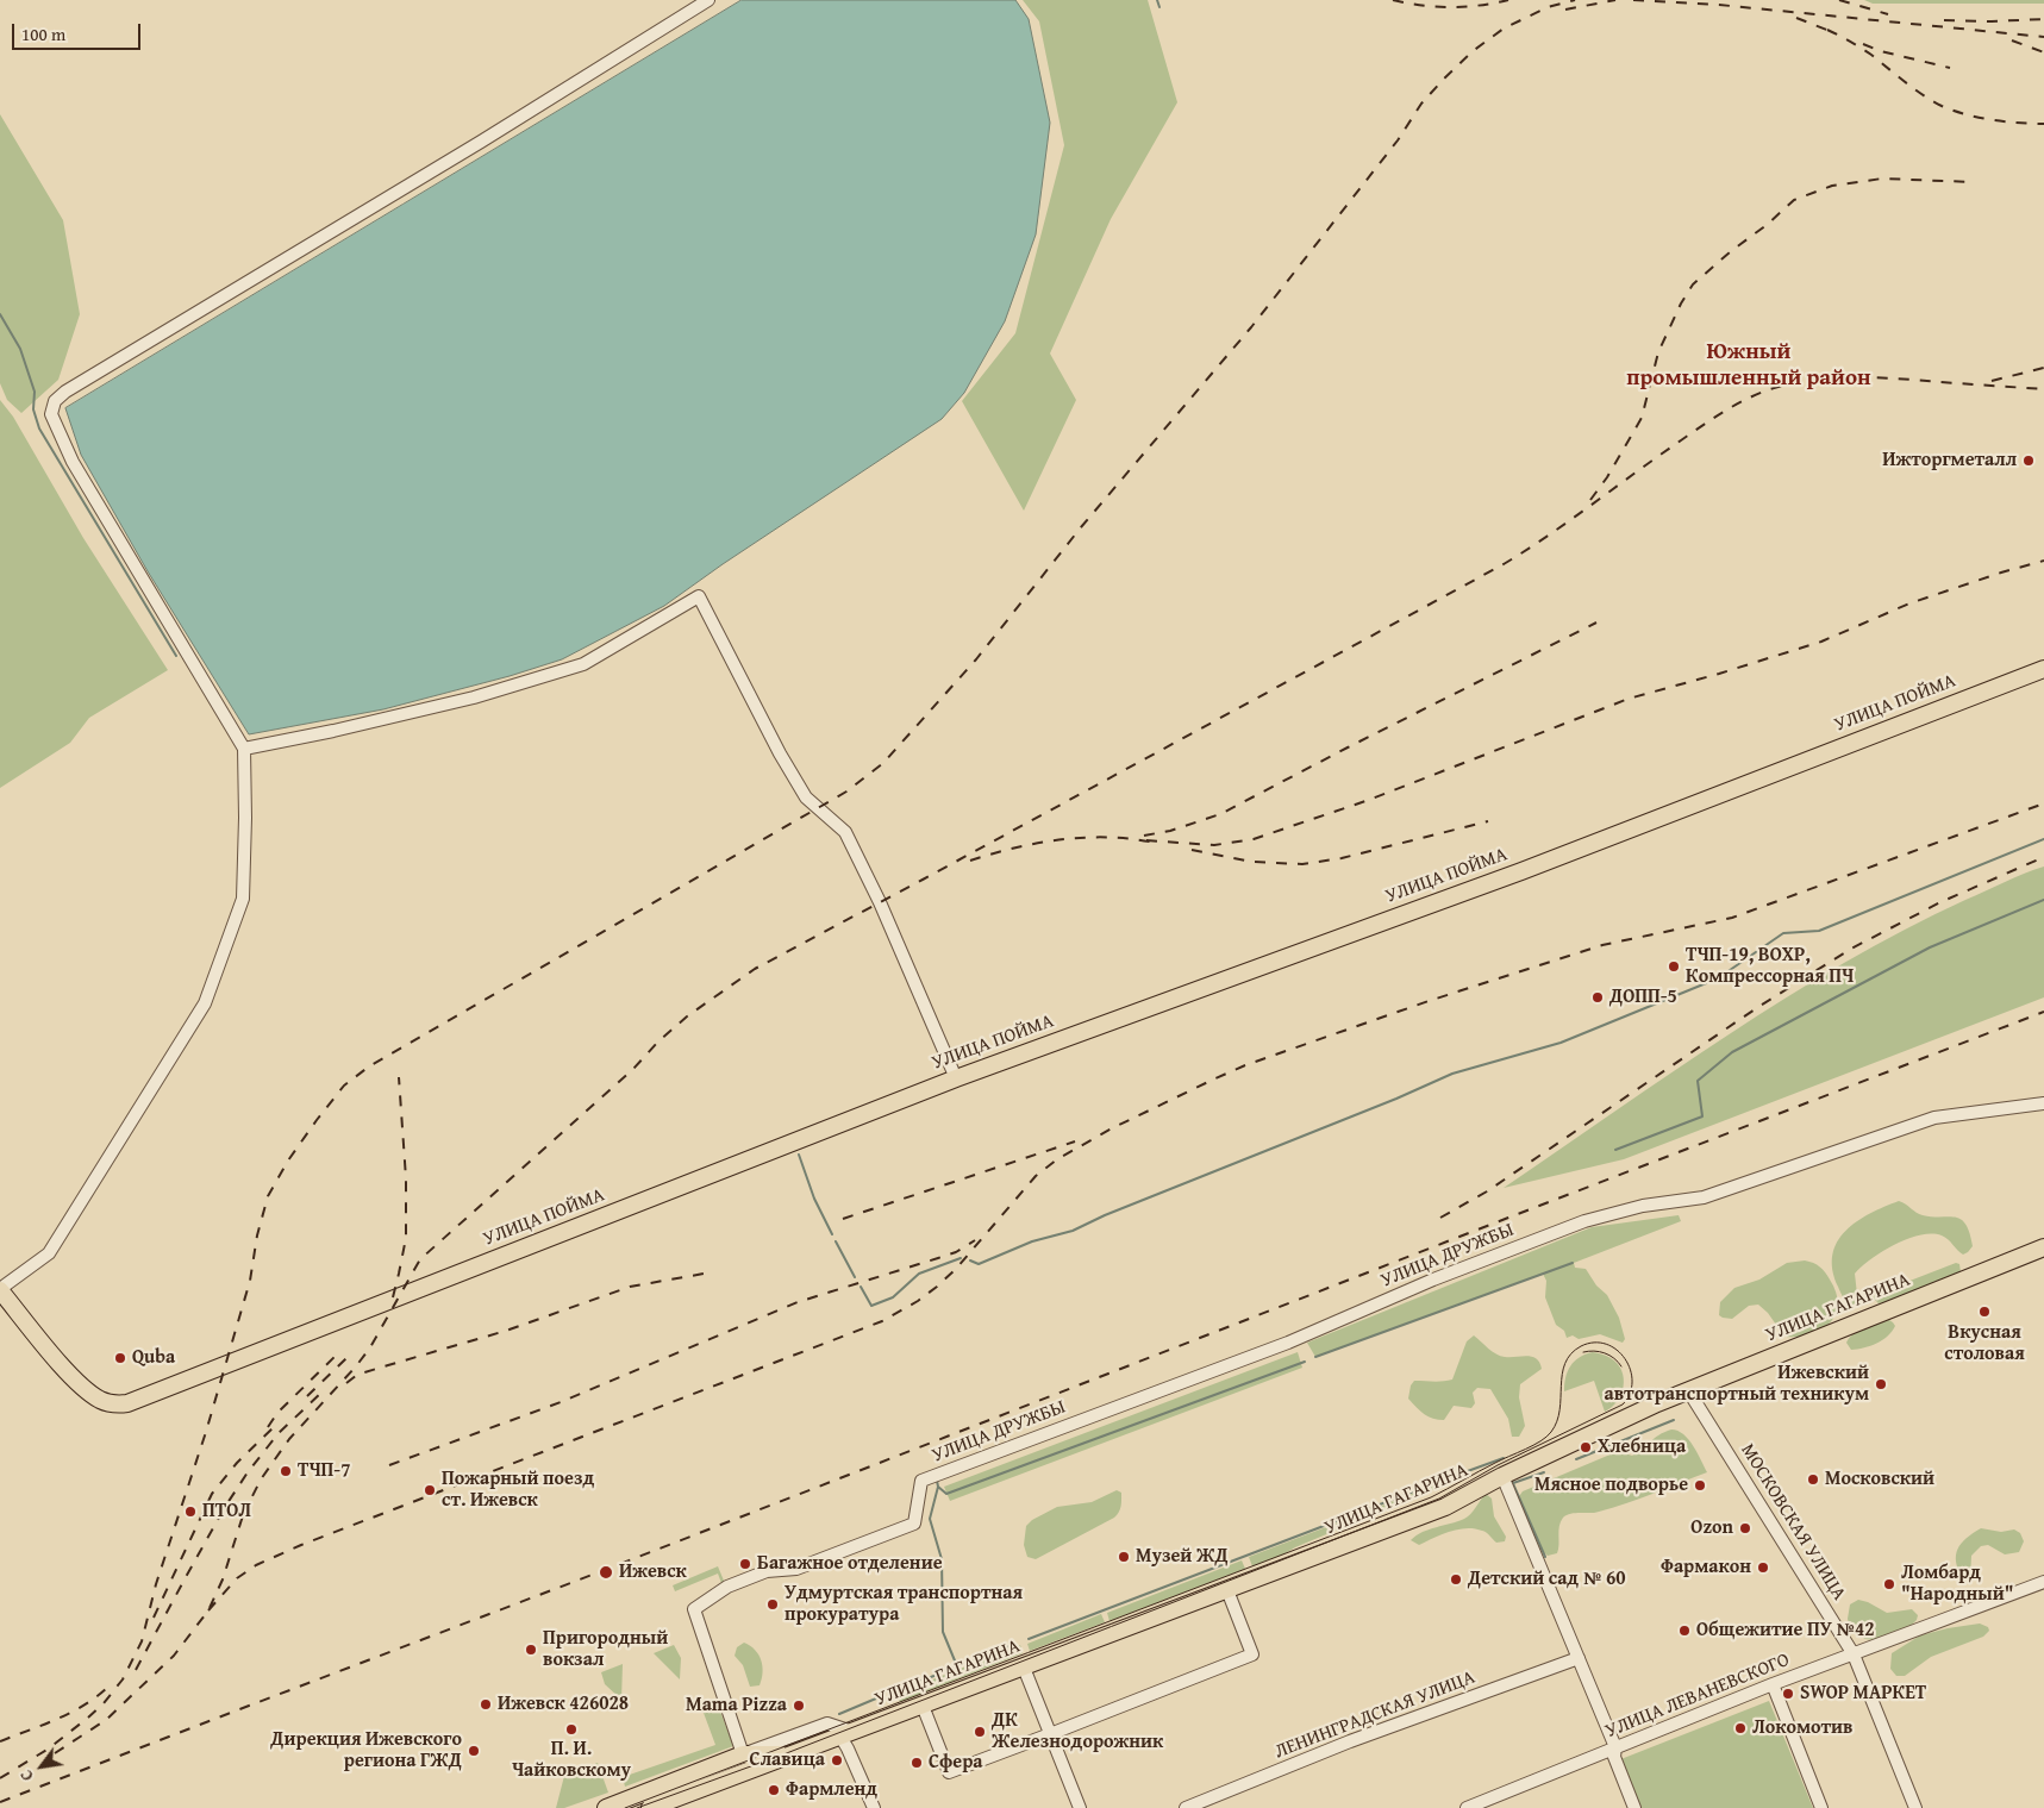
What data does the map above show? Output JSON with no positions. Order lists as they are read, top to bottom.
{
  "streets": {
    "main road": ["УЛИЦА ПОЙМА", "УЛИЦА ГАГАРИНА"],
    "street": [
      "УЛИЦА ДРУЖБЫ",
      "МОСКОВСКАЯ УЛИЦА",
      "УЛИЦА ЛЕВАНЕВСКОГО",
      "ЛЕНИНГРАДСКАЯ УЛИЦА"
    ]
  },
  "crossings": [
    ["УЛИЦА ДРУЖБЫ", "УЛИЦА ГАГАРИНА"],
    ["УЛИЦА ГАГАРИНА", "МОСКОВСКАЯ УЛИЦА"],
    ["МОСКОВСКАЯ УЛИЦА", "УЛИЦА ЛЕВАНЕВСКОГО"]
  ],
  "districts": ["Южный промышленный район"],
  "places": [
    "Ижторгметалл",
    "ТЧП-19, ВОХР, Компрессорная ПЧ",
    "ДОПП-5",
    "Вкусная столовая",
    "Quba",
    "Ижевский автотранспортный техникум",
    "Хлебница",
    "ТЧП-7",
    "Московский",
    "Мясное подворье",
    "Пожарный поезд ст. Ижевск",
    "ПТОЛ",
    "Ozon",
    "Музей ЖД",
    "Багажное отделение",
    "Фармакон",
    "Ижевск",
    "Детский сад № 60",
    "Ломбард \"Народный\"",
    "Удмуртская транспортная прокуратура",
    "Общежитие ПУ №42",
    "Пригородный вокзал",
    "SWOP МАРКЕТ",
    "Ижевск 426028",
    "Mama Pizza",
    "Локомотив",
    "П. И. Чайковскому",
    "ДК Железнодорожник",
    "Дирекция Ижевского региона ГЖД",
    "Славица",
    "Сфера",
    "Фармленд"
  ],
  "scale_bar": "100 m",
  "north": "bottom left"
}
